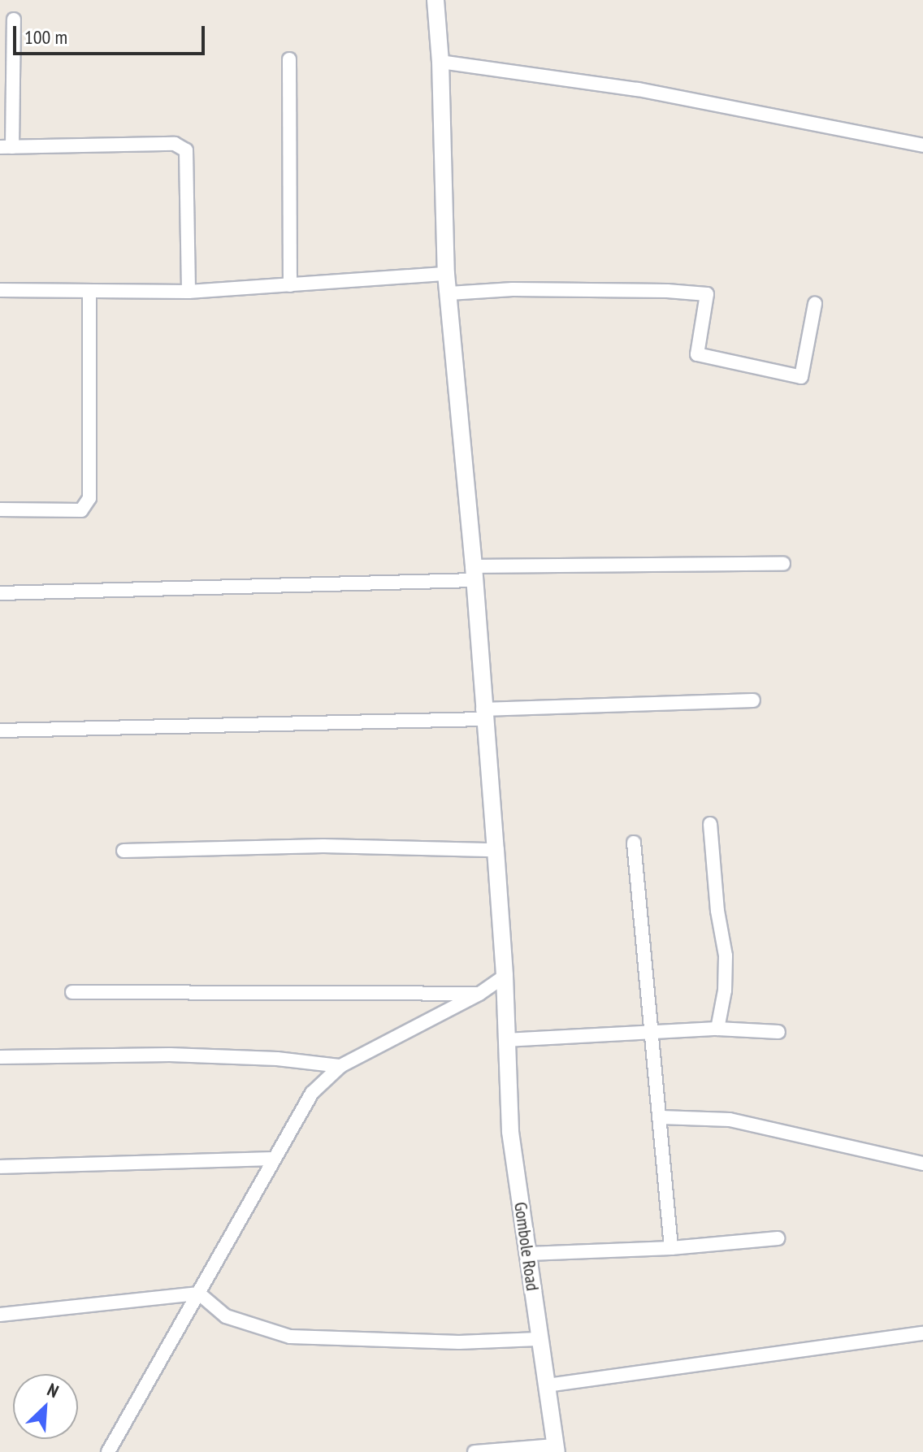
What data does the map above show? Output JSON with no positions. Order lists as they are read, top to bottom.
{
  "streets": {
    "street": ["Gombole Road"]
  },
  "scale_bar": "100 m",
  "north": "top right"
}
